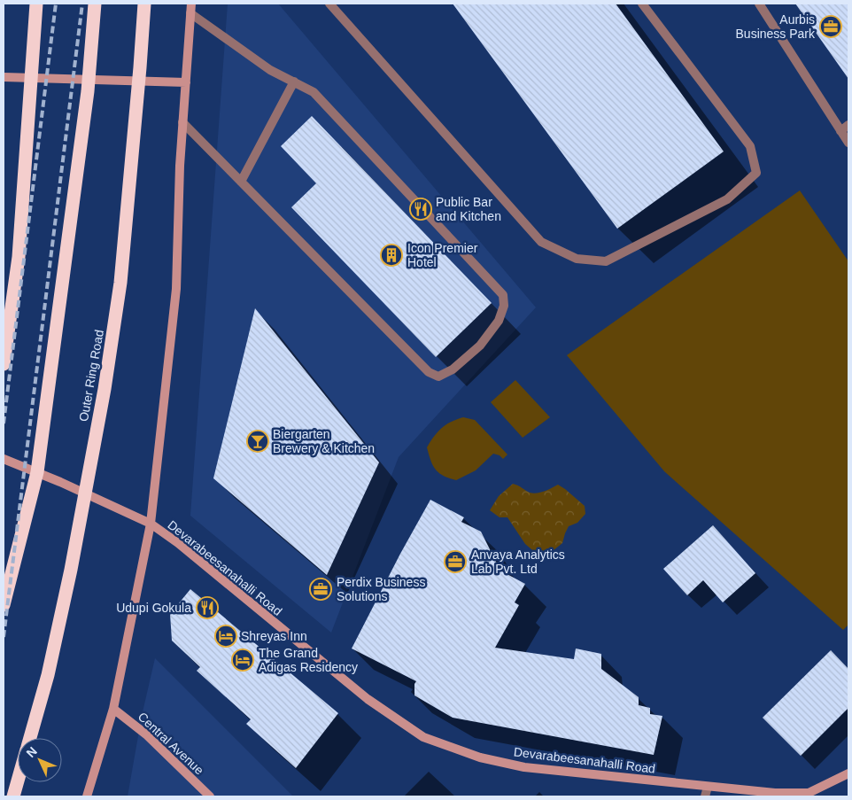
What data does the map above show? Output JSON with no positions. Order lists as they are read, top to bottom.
{
  "streets": {
    "highway": ["Outer Ring Road"],
    "street": ["Devarabeesanahalli Road", "Central Avenue"]
  },
  "places": {
    "office": ["Aurbis Business Park", "Anvaya Analytics Lab Pvt. Ltd", "Perdix Business Solutions"],
    "restaurant": ["Public Bar and Kitchen", "Udupi Gokula"],
    "building": ["Icon Premier Hotel"],
    "bar": ["Biergarten Brewery & Kitchen"],
    "hotel": ["Shreyas Inn", "The Grand Adigas Residency"]
  },
  "north": "top left"
}
